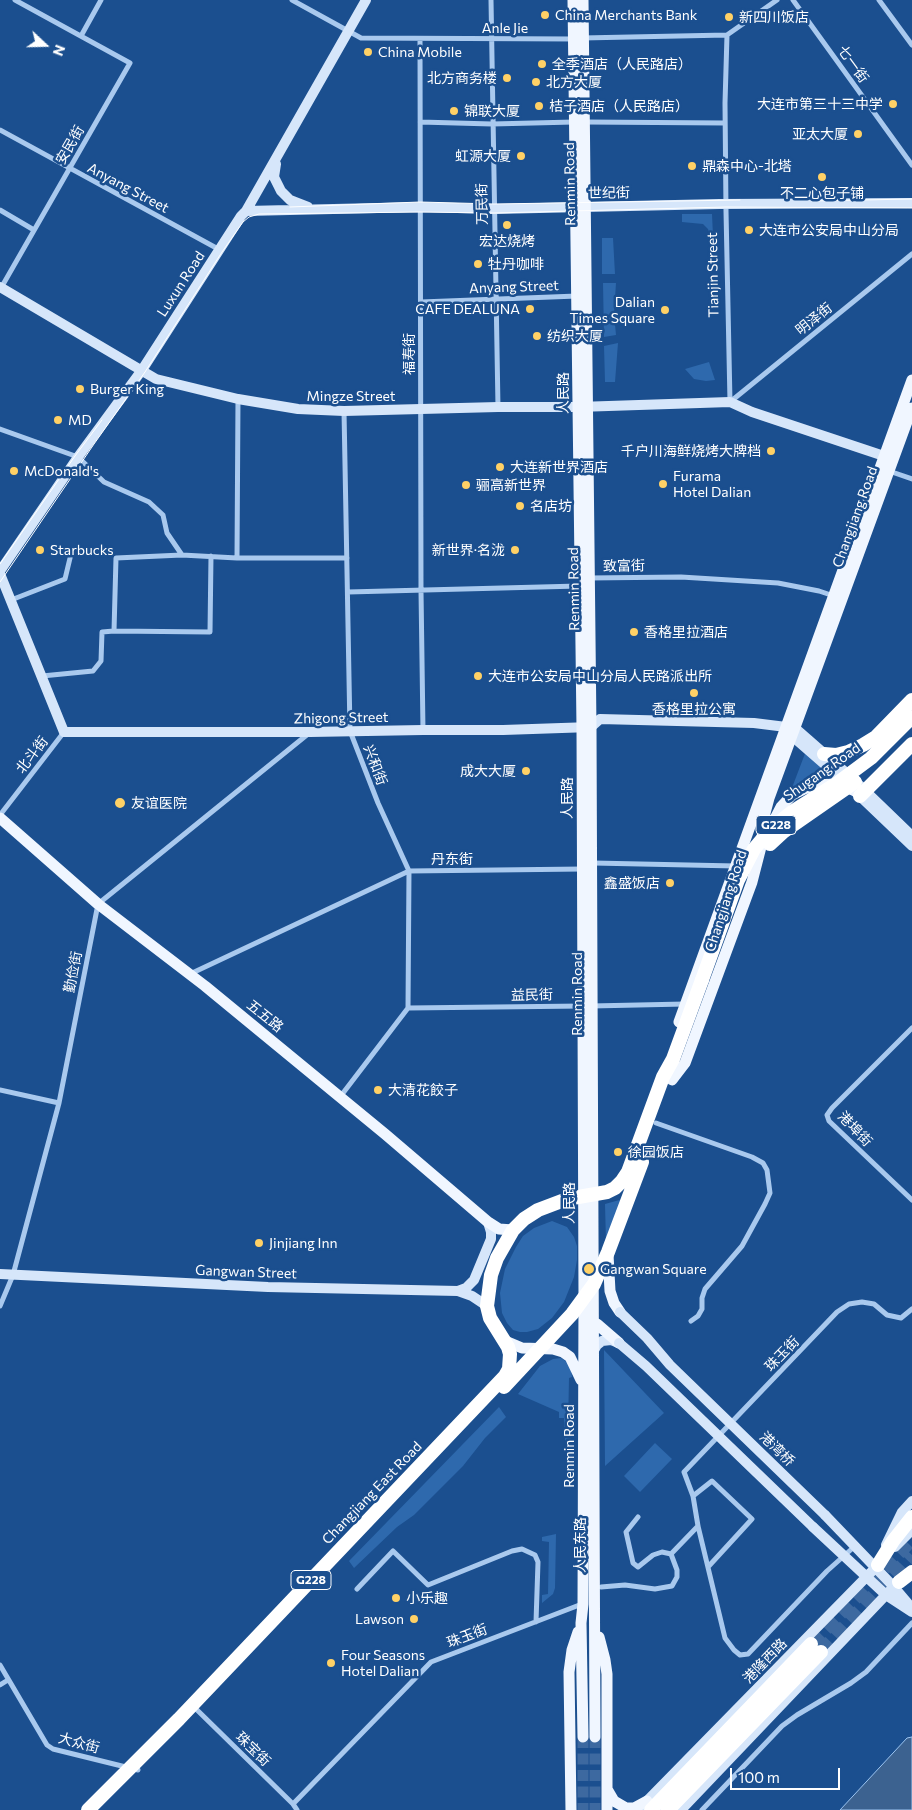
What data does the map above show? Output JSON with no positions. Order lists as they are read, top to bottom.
{
  "streets": {
    "highway": [
      "Changjiang Road",
      "Shugang Road",
      "G228",
      "Changjiang East Road"
    ],
    "main road": [
      "Renmin Road",
      "世纪街",
      "Luxun Road",
      "人民路",
      "Mingze Street",
      "Zhigong Street",
      "五五路",
      "Gangwan Street",
      "港湾桥",
      "人民东路",
      "港隆西路"
    ],
    "street": [
      "Anle Jie",
      "七一街",
      "安民街",
      "Anyang Street",
      "万民街",
      "Tianjin Street",
      "明泽街",
      "福寿街",
      "致富街",
      "北斗街",
      "兴和街",
      "丹东街",
      "勤俭街",
      "益民街",
      "港埠街",
      "珠玉街",
      "大众街",
      "珠宝街"
    ]
  },
  "crossings": [
    ["Anle Jie", "Renmin Road"],
    ["Anle Jie", "万民街"],
    ["Anle Jie", "Tianjin Street"],
    ["Anle Jie", "Luxun Road"],
    ["Anle Jie", "福寿街"],
    ["安民街", "Anyang Street"],
    ["安民街", "Mingze Street"],
    ["Renmin Road", "世纪街"],
    ["Renmin Road", "人民路"],
    ["Renmin Road", "Mingze Street"],
    ["Renmin Road", "致富街"],
    ["Renmin Road", "Zhigong Street"],
    ["Renmin Road", "丹东街"],
    ["Renmin Road", "益民街"],
    ["Renmin Road", "珠玉街"],
    ["Anyang Street", "万民街"],
    ["Anyang Street", "Luxun Road"],
    ["Anyang Street", "福寿街"],
    ["Anyang Street", "人民路"],
    ["世纪街", "万民街"],
    ["世纪街", "Tianjin Street"],
    ["世纪街", "Luxun Road"],
    ["世纪街", "福寿街"],
    ["世纪街", "人民路"],
    ["万民街", "Mingze Street"],
    ["Tianjin Street", "明泽街"],
    ["Tianjin Street", "Mingze Street"],
    ["Luxun Road", "Mingze Street"],
    ["明泽街", "Mingze Street"],
    ["福寿街", "Mingze Street"],
    ["福寿街", "Zhigong Street"],
    ["人民路", "Mingze Street"],
    ["人民路", "Changjiang Road"],
    ["人民路", "致富街"],
    ["人民路", "Zhigong Street"],
    ["人民路", "G228"],
    ["人民路", "益民街"],
    ["人民路", "Changjiang East Road"],
    ["人民路", "人民东路"],
    ["Mingze Street", "兴和街"],
    ["Changjiang Road", "致富街"],
    ["Changjiang Road", "Zhigong Street"],
    ["Changjiang Road", "Shugang Road"],
    ["Changjiang Road", "G228"],
    ["Changjiang Road", "Changjiang East Road"],
    ["Zhigong Street", "北斗街"],
    ["Zhigong Street", "兴和街"],
    ["北斗街", "五五路"],
    ["兴和街", "丹东街"],
    ["兴和街", "益民街"],
    ["G228", "五五路"],
    ["G228", "Gangwan Street"],
    ["G228", "Changjiang East Road"],
    ["丹东街", "五五路"],
    ["勤俭街", "五五路"],
    ["勤俭街", "Gangwan Street"],
    ["Gangwan Street", "Changjiang East Road"],
    ["珠玉街", "珠宝街"],
    ["港湾桥", "港隆西路"],
    ["Changjiang East Road", "大众街"],
    ["Changjiang East Road", "珠宝街"]
  ],
  "places": [
    "China Merchants Bank",
    "新四川饭店",
    "China Mobile",
    "全季酒店（人民路店）",
    "北方商务楼",
    "北方大厦",
    "大连市第三十三中学",
    "桔子酒店（人民路店）",
    "锦联大厦",
    "亚太大厦",
    "虹源大厦",
    "鼎森中心-北塔",
    "不二心包子铺",
    "宏达烧烤",
    "大连市公安局中山分局",
    "牡丹咖啡",
    "CAFE DEALUNA",
    "Dalian Times Square",
    "纺织大厦",
    "Burger King",
    "MD",
    "千户川海鲜烧烤大牌档",
    "大连新世界酒店",
    "McDonald's",
    "Furama Hotel Dalian",
    "骊高新世界",
    "名店坊",
    "Starbucks",
    "新世界·名泷",
    "香格里拉酒店",
    "大连市公安局中山分局人民路派出所",
    "香格里拉公寓",
    "成大大厦",
    "友谊医院",
    "鑫盛饭店",
    "大清花餃子",
    "徐园饭店",
    "Jinjiang Inn",
    "Gangwan Square",
    "小乐趣",
    "Lawson",
    "Four Seasons Hotel Dalian"
  ],
  "scale_bar": "100 m",
  "north": "right"
}
